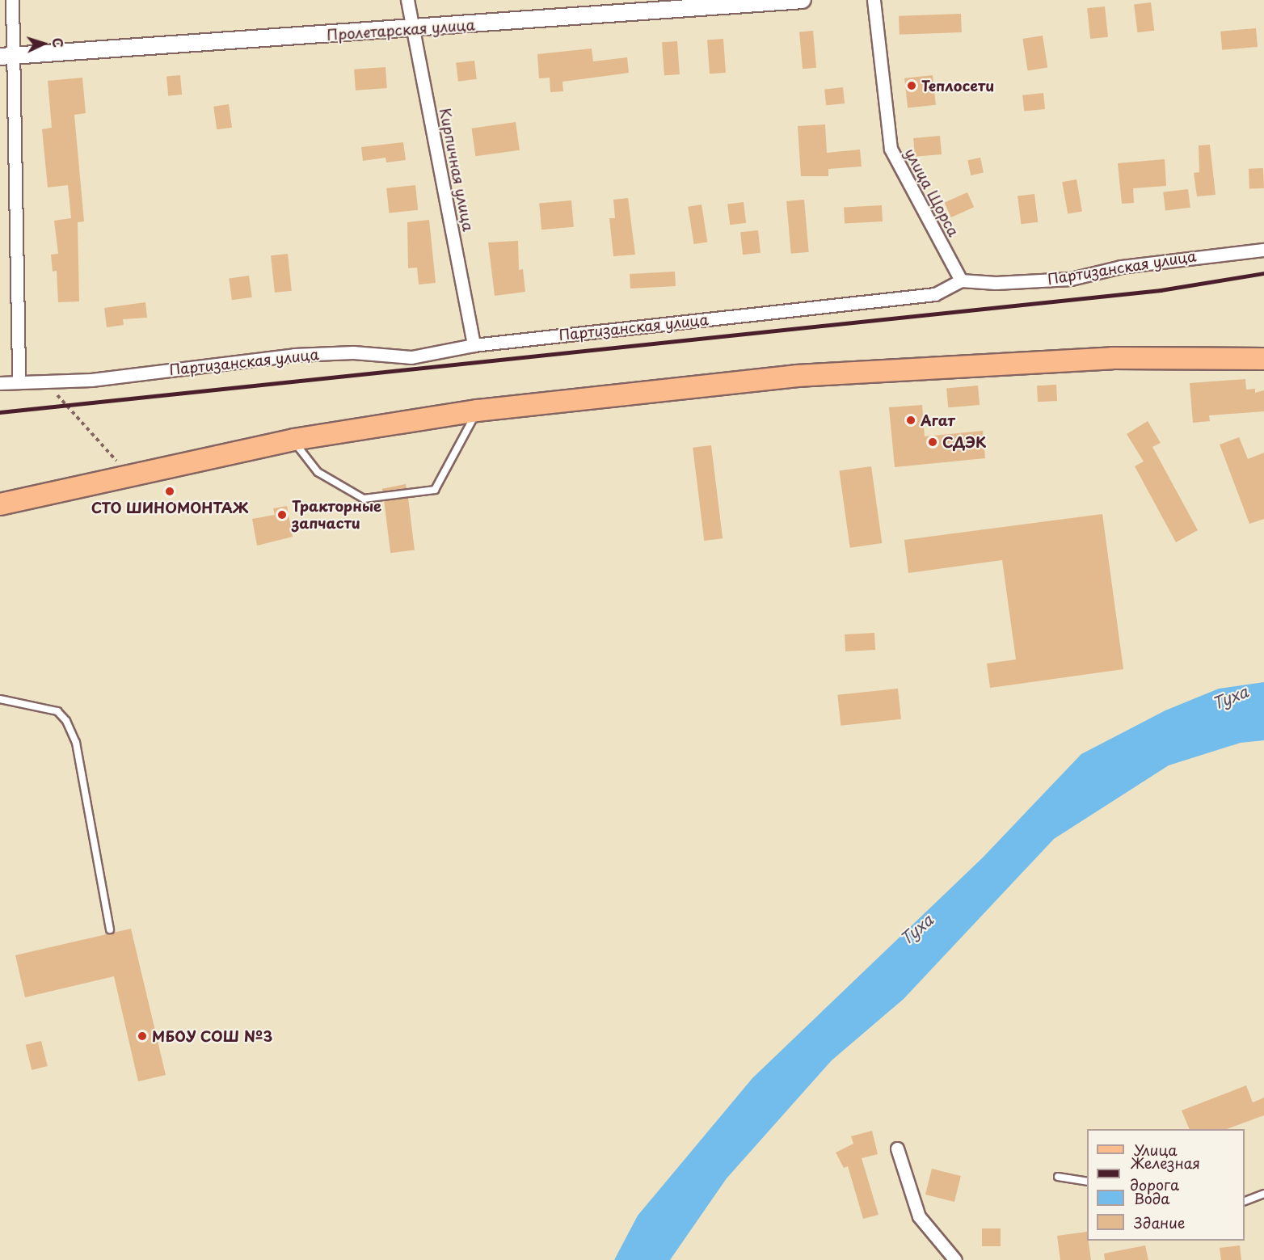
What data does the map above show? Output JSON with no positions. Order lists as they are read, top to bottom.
{
  "streets": {
    "street": [
      "Пролетарская улица",
      "Кирпичная улица",
      "улица Щорса",
      "Партизанская улица"
    ]
  },
  "crossings": [
    ["Пролетарская улица", "Кирпичная улица"],
    ["Кирпичная улица", "Партизанская улица"],
    ["улица Щорса", "Партизанская улица"]
  ],
  "water": ["Туха"],
  "places": [
    "Теплосети",
    "Агат",
    "СДЭК",
    "СТО ШИНОМОНТАЖ",
    "Тракторные запчасти",
    "МБОУ СОШ №3"
  ],
  "legend": [
    "Улица",
    "Железная дорога",
    "Вода",
    "Здание"
  ],
  "north": "right"
}
